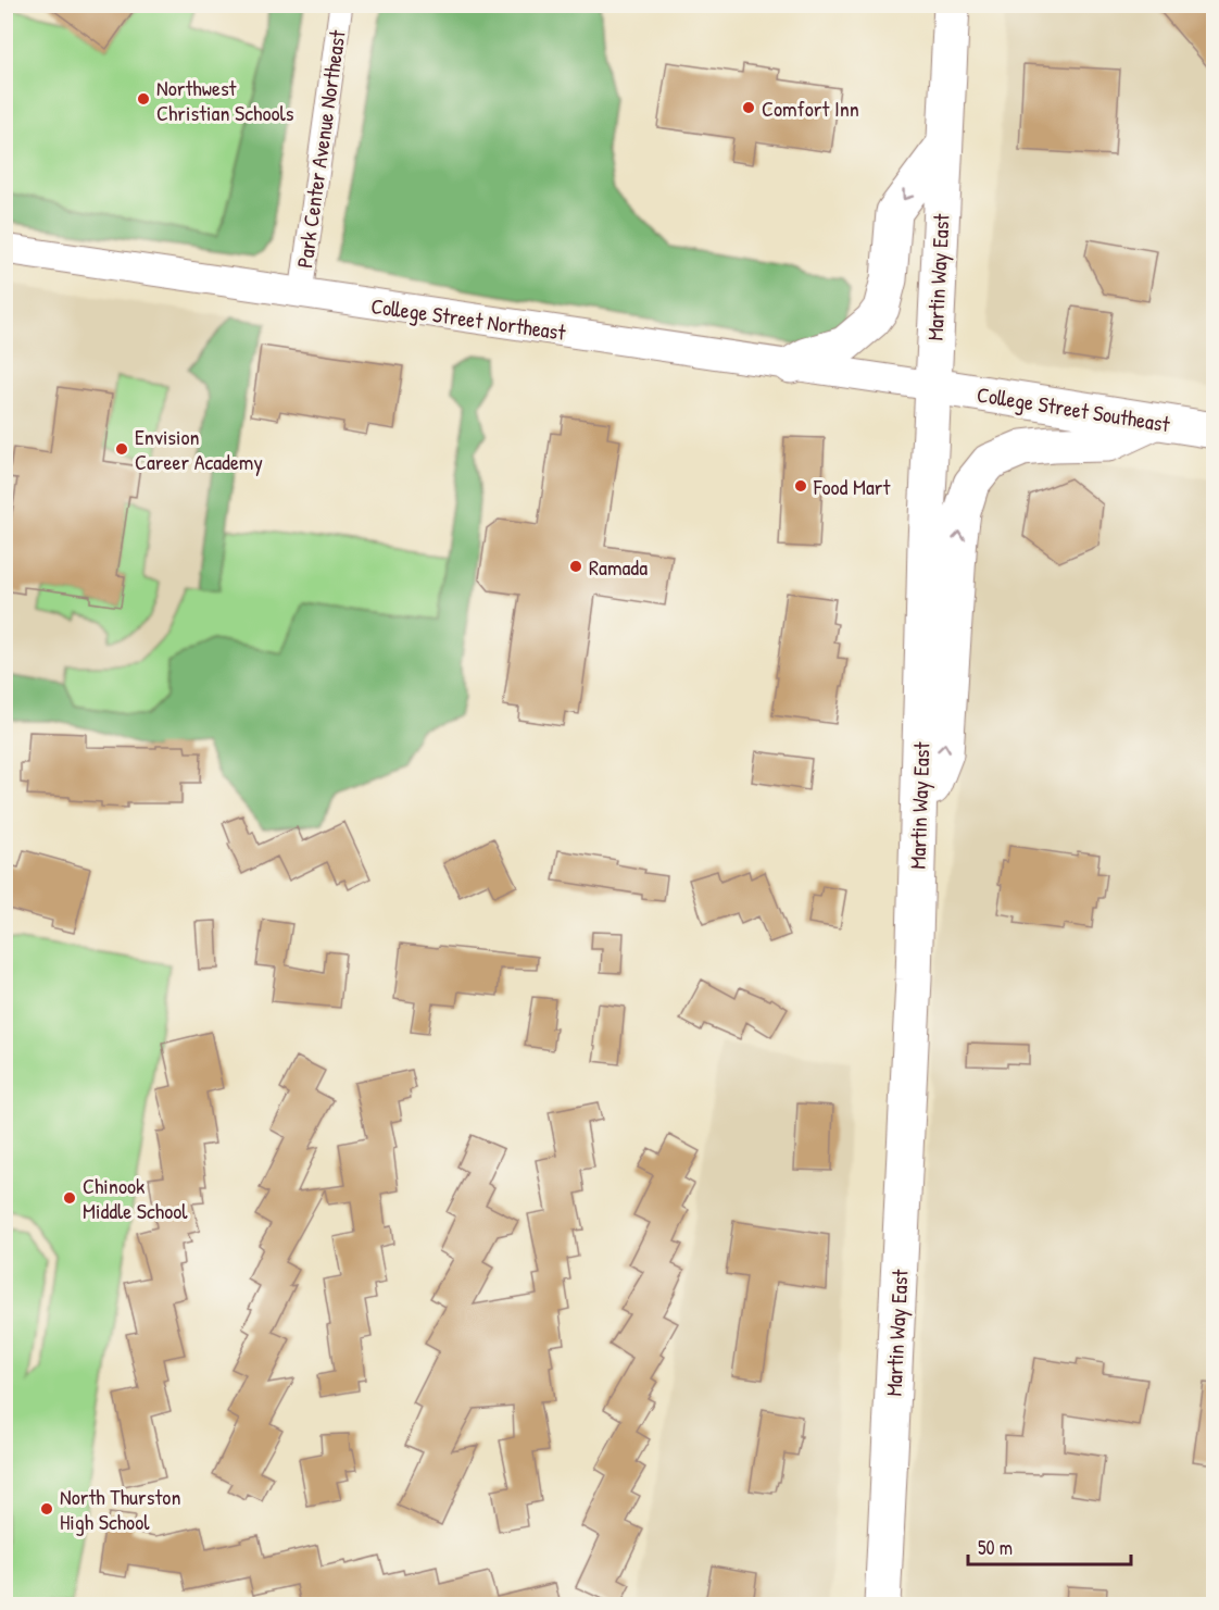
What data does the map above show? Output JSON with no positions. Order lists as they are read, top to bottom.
{
  "streets": {
    "main road": ["Martin Way East", "College Street Southeast"],
    "street": ["Park Center Avenue Northeast", "College Street Northeast"]
  },
  "crossings": [
    ["Park Center Avenue Northeast", "College Street Northeast"],
    ["Martin Way East", "College Street Northeast"],
    ["Martin Way East", "College Street Southeast"],
    ["College Street Northeast", "College Street Southeast"]
  ],
  "places": [
    "Northwest Christian Schools",
    "Comfort Inn",
    "Envision Career Academy",
    "Food Mart",
    "Ramada",
    "Chinook Middle School",
    "North Thurston High School"
  ],
  "scale_bar": "50 m"
}
